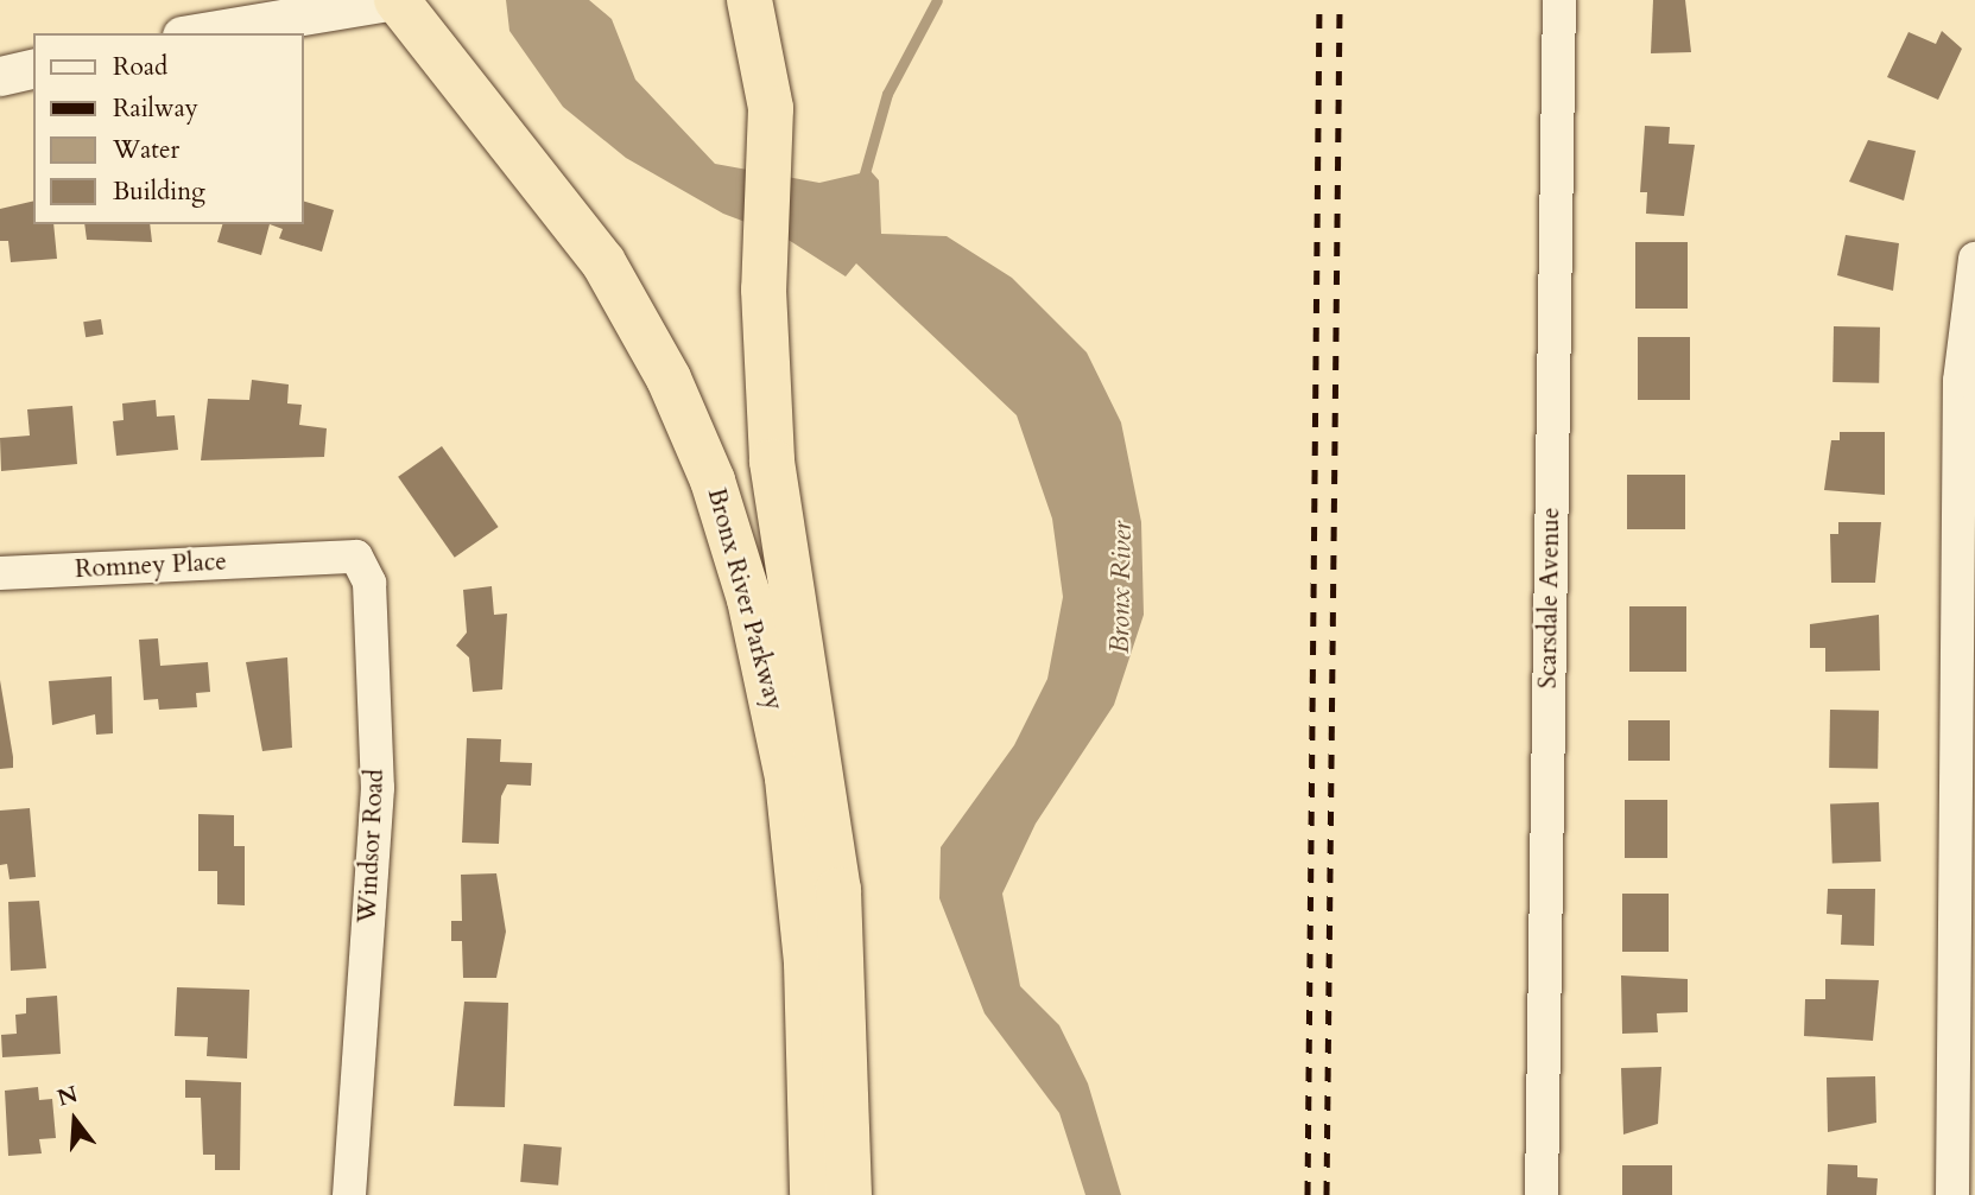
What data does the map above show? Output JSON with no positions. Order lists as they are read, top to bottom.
{
  "streets": {
    "highway": ["Bronx River Parkway"],
    "street": ["Romney Place", "Scarsdale Avenue", "Windsor Road"]
  },
  "crossings": [
    ["Romney Place", "Windsor Road"]
  ],
  "water": ["Bronx River"],
  "legend": [
    "Road",
    "Railway",
    "Water",
    "Building"
  ],
  "north": "top"
}
